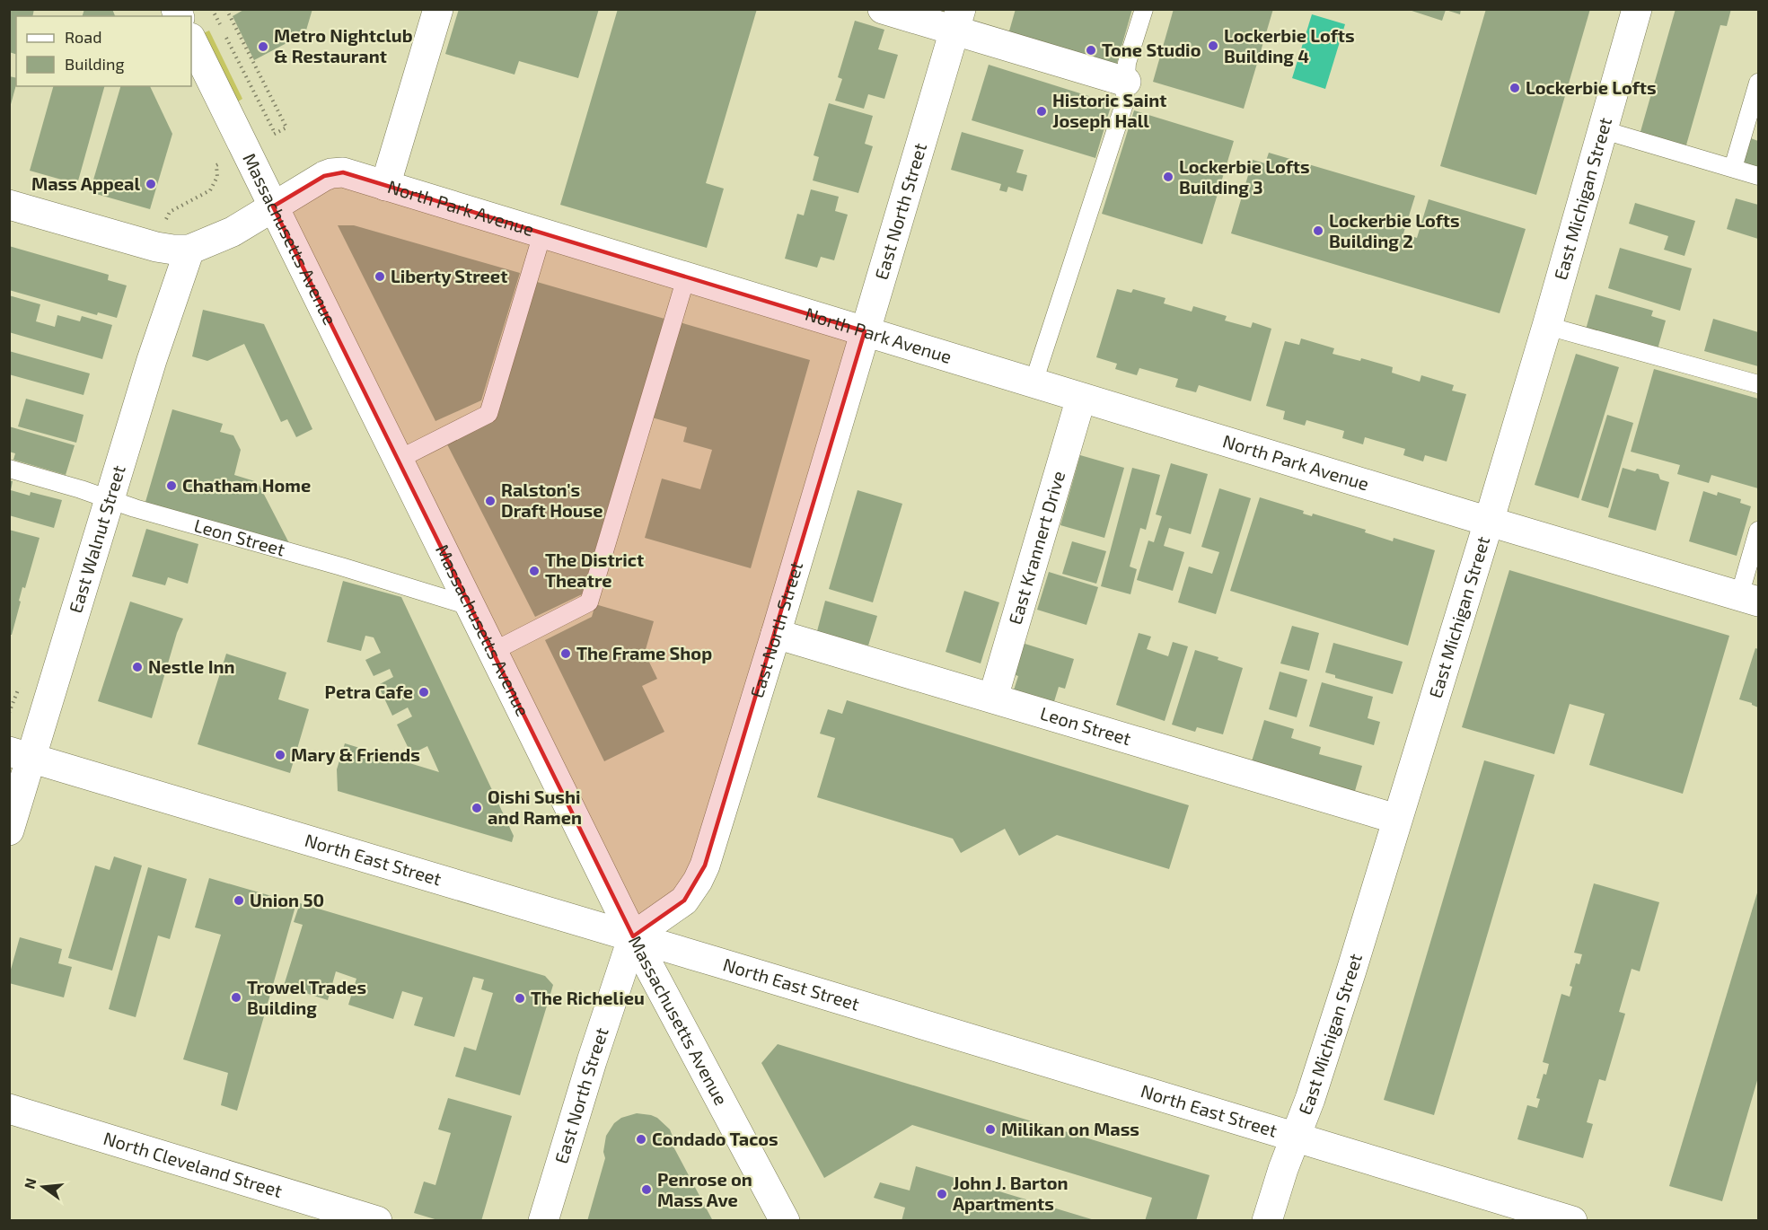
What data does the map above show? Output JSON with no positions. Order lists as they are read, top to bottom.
{
  "streets": {
    "main road": [
      "East Michigan Street",
      "North Park Avenue",
      "East North Street",
      "Massachusetts Avenue",
      "Leon Street",
      "East Walnut Street",
      "East Krannert Drive",
      "North East Street",
      "North Cleveland Street"
    ]
  },
  "crossings": [
    ["East Michigan Street", "North Park Avenue"],
    ["East Michigan Street", "Leon Street"],
    ["East Michigan Street", "North East Street"],
    ["North Park Avenue", "East North Street"],
    ["North Park Avenue", "Massachusetts Avenue"],
    ["North Park Avenue", "East Walnut Street"],
    ["North Park Avenue", "East Krannert Drive"],
    ["East North Street", "Massachusetts Avenue"],
    ["East North Street", "Leon Street"],
    ["East North Street", "North East Street"],
    ["Massachusetts Avenue", "Leon Street"],
    ["Massachusetts Avenue", "North East Street"],
    ["Leon Street", "East Walnut Street"],
    ["Leon Street", "East Krannert Drive"],
    ["East Walnut Street", "North East Street"]
  ],
  "places": [
    "Lockerbie Lofts Building 4",
    "Metro Nightclub & Restaurant",
    "Tone Studio",
    "Lockerbie Lofts",
    "Historic Saint Joseph Hall",
    "Lockerbie Lofts Building 3",
    "Mass Appeal",
    "Lockerbie Lofts Building 2",
    "Liberty Street",
    "Chatham Home",
    "Ralston's Draft House",
    "The District Theatre",
    "The Frame Shop",
    "Nestle Inn",
    "Petra Cafe",
    "Mary & Friends",
    "Oishi Sushi and Ramen",
    "Union 50",
    "Trowel Trades Building",
    "The Richelieu",
    "Milikan on Mass",
    "Condado Tacos",
    "Penrose on Mass Ave",
    "John J. Barton Apartments"
  ],
  "legend": ["Road", "Building"],
  "north": "left"
}
